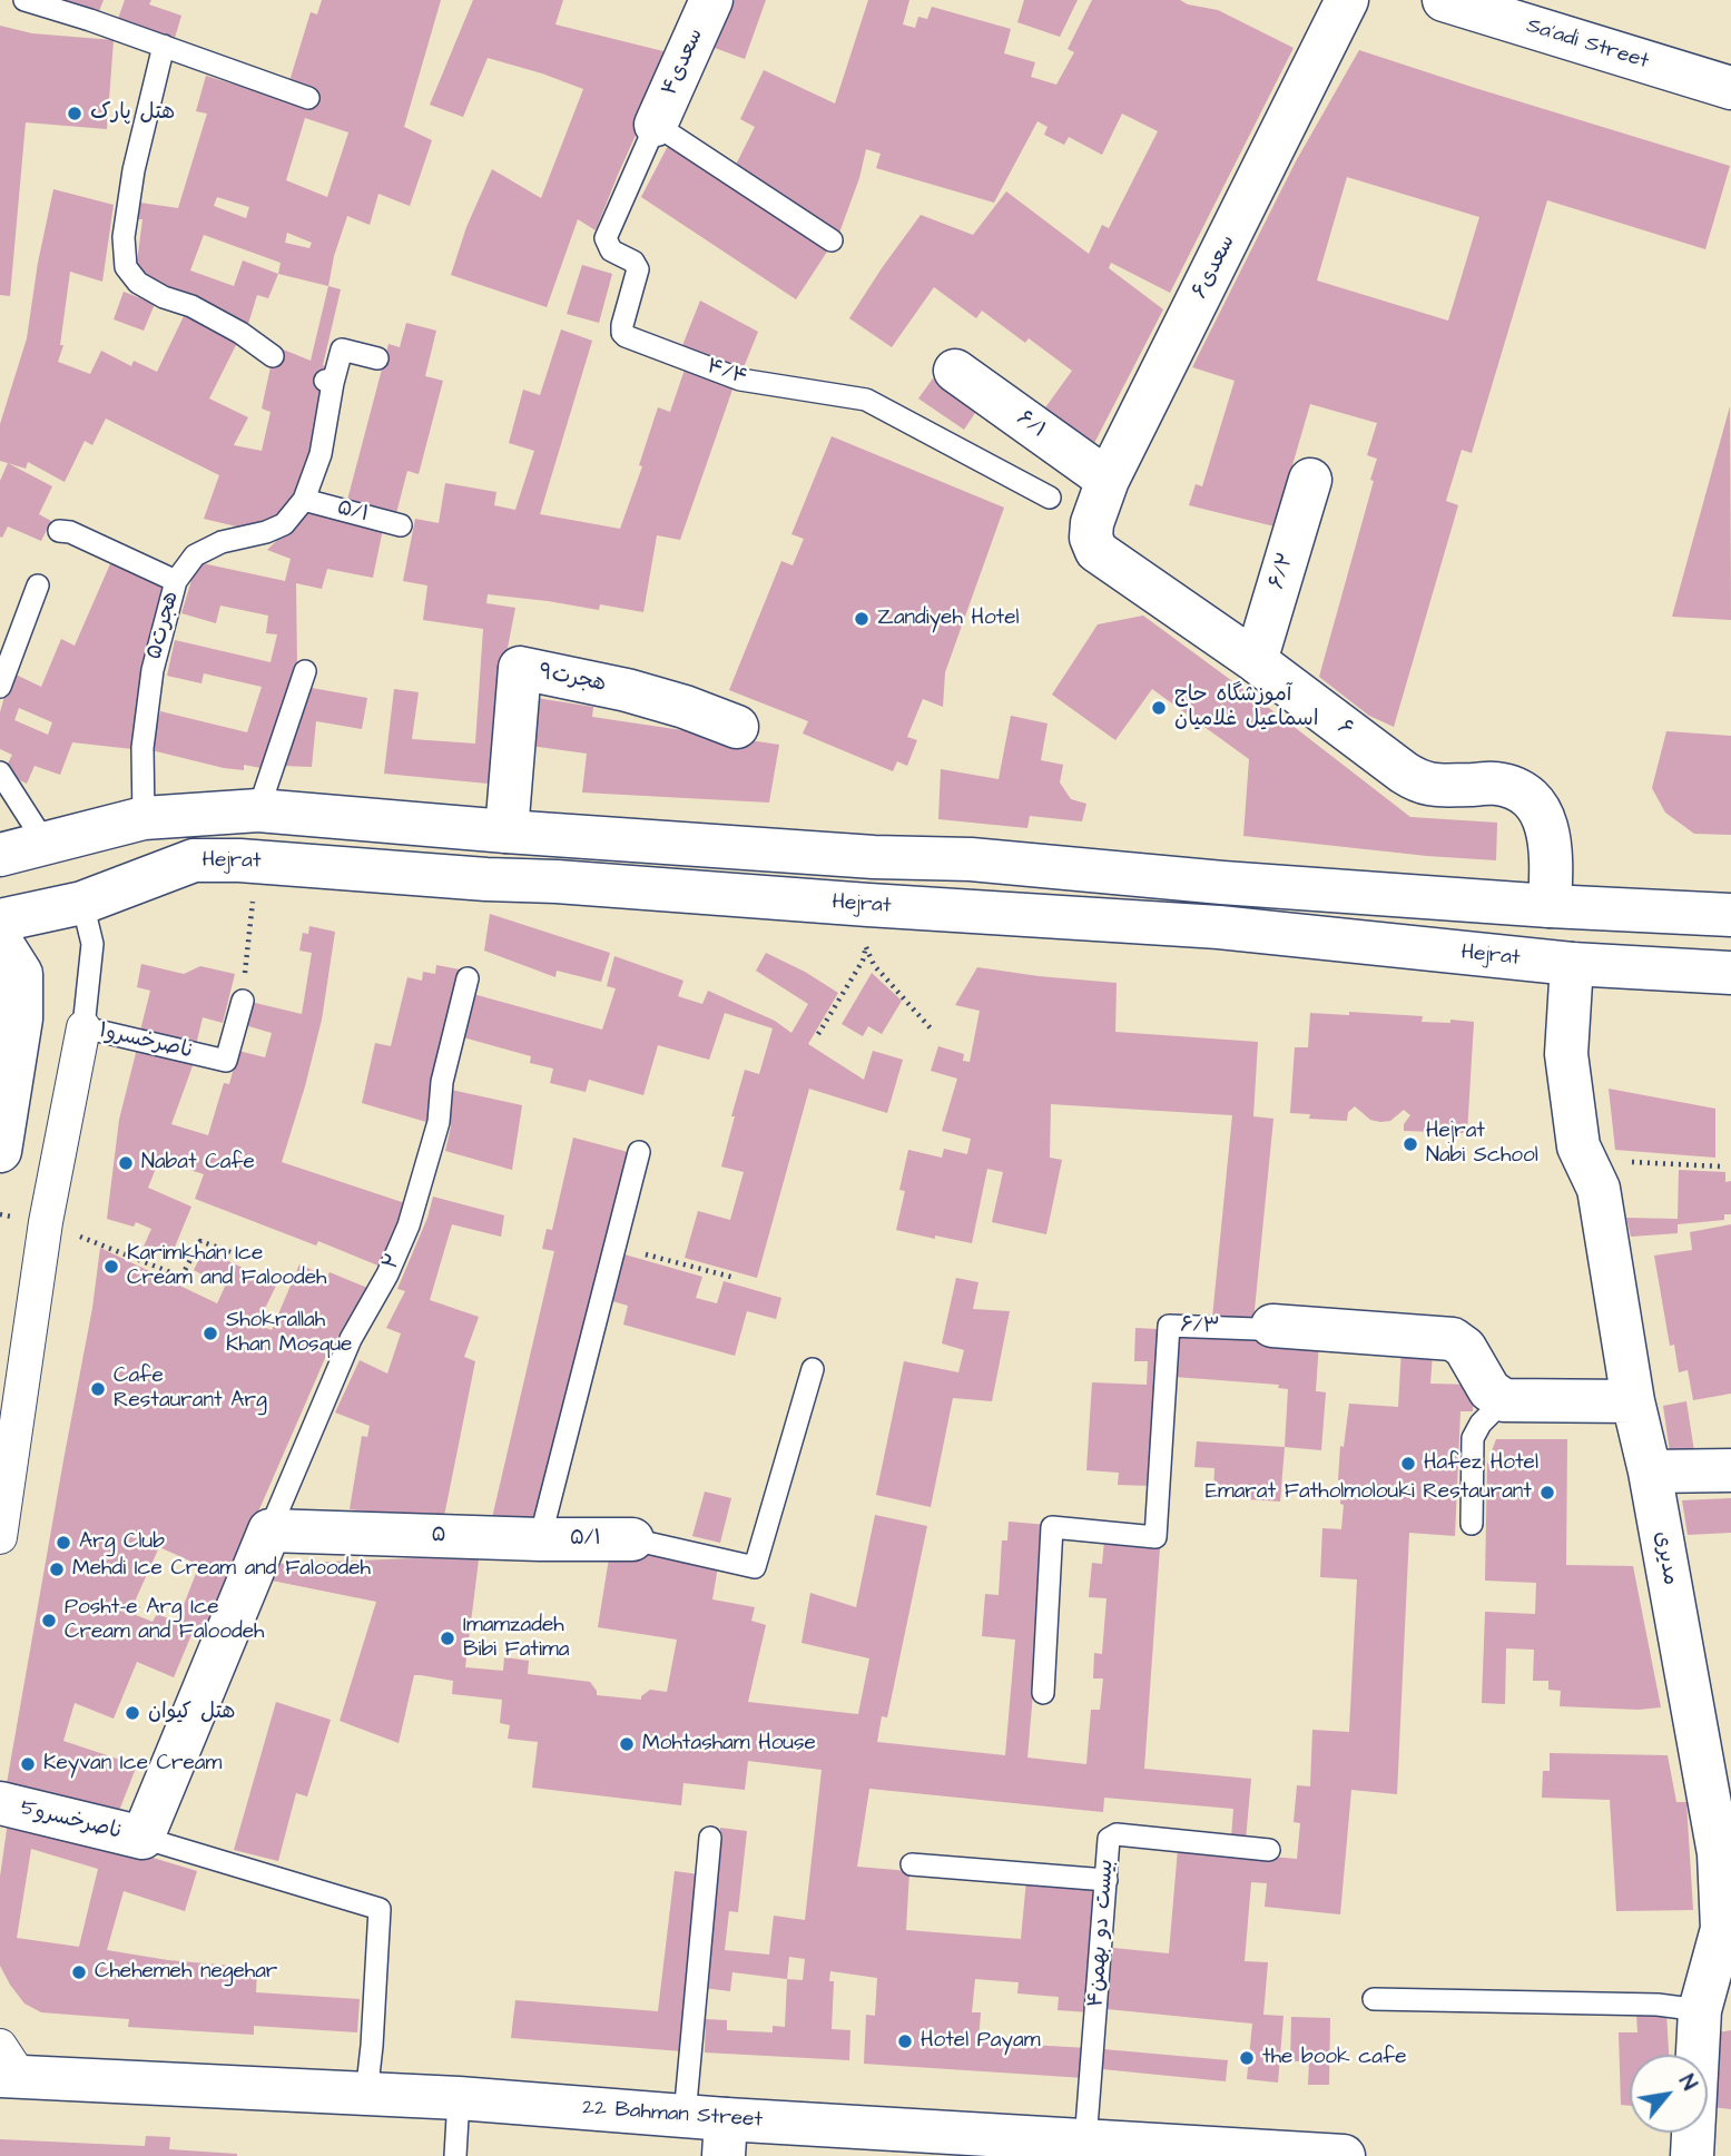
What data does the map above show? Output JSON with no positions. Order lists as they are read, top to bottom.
{
  "streets": {
    "street": [
      "Sa'adi Street",
      "سعدی۴",
      "سعدی۶",
      "۶/۱",
      "۵/۱",
      "۶/۲",
      "هجرت۹",
      "۶",
      "Hejrat",
      "۶/۳",
      "۵",
      "مدیری",
      "ناصرخسرو5",
      "22 Bahman Street"
    ],
    "lane": [
      "۴/۴",
      "هجرت۵",
      "ناصرخسرو۱",
      "۲",
      "بیست دو بهمن۴"
    ]
  },
  "crossings": [
    ["سعدی۴", "۴/۴"],
    ["سعدی۶", "۶/۱"],
    ["سعدی۶", "۶"],
    ["۵/۱", "هجرت۵"],
    ["۵/۱", "۵"],
    ["۶/۲", "۶"],
    ["Hejrat", "ناصرخسرو۱"],
    ["Hejrat", "مدیری"],
    ["۲", "۵"],
    ["بیست دو بهمن۴", "22 Bahman Street"]
  ],
  "places": [
    "هتل پارک",
    "Zandiyeh Hotel",
    "آموزشگاه حاج اسماعیل غلامیان",
    "Hejrat Nabi School",
    "Nabat Cafe",
    "Karimkhan Ice Cream and Faloodeh",
    "Shokrallah Khan Mosque",
    "Cafe Restaurant Arg",
    "Hafez Hotel",
    "Emarat Fatholmolouki Restaurant",
    "Arg Club",
    "Mehdi Ice Cream and Faloodeh",
    "Posht-e Arg Ice Cream and Faloodeh",
    "Imamzadeh Bibi Fatima",
    "هتل کیوان",
    "Mohtasham House",
    "Keyvan Ice Cream",
    "Chehemeh negehar",
    "Hotel Payam",
    "the book cafe"
  ],
  "north": "top right"
}
